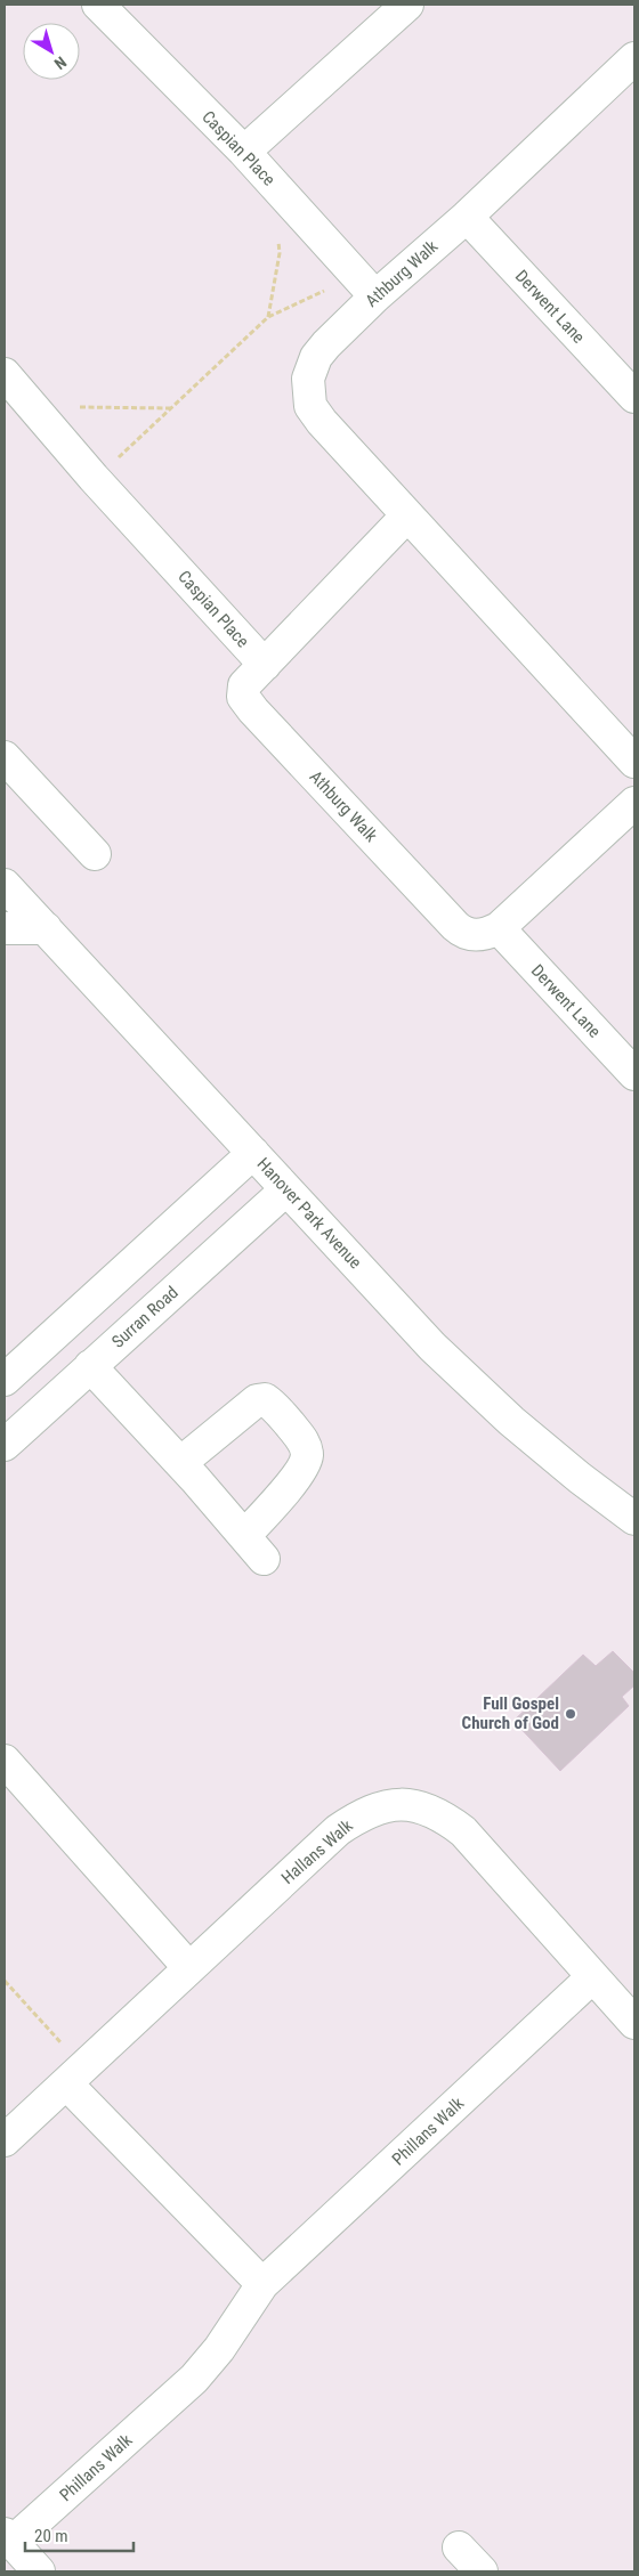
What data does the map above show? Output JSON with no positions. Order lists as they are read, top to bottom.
{
  "streets": {
    "street": [
      "Caspian Place",
      "Athburg Walk",
      "Derwent Lane",
      "Hanover Park Avenue",
      "Surran Road",
      "Hallans Walk",
      "Phillans Walk"
    ]
  },
  "crossings": [
    ["Caspian Place", "Athburg Walk"],
    ["Athburg Walk", "Derwent Lane"],
    ["Hanover Park Avenue", "Surran Road"],
    ["Hallans Walk", "Phillans Walk"]
  ],
  "places": ["Full Gospel Church of God"],
  "scale_bar": "20 m",
  "north": "bottom right"
}
